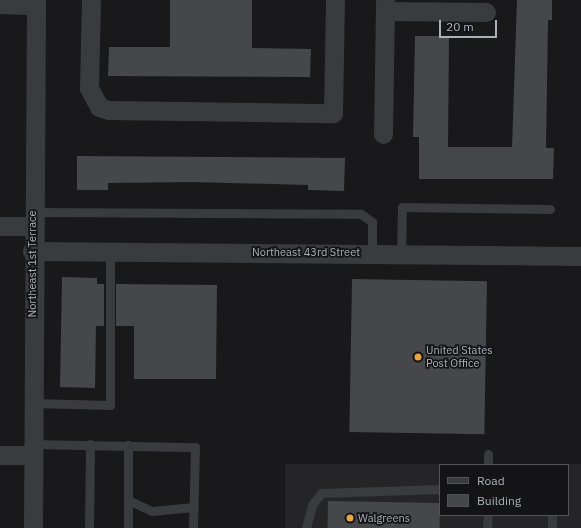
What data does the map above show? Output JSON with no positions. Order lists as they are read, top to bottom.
{
  "streets": {
    "street": ["Northeast 43rd Street", "Northeast 1st Terrace"]
  },
  "crossings": [
    ["Northeast 43rd Street", "Northeast 1st Terrace"]
  ],
  "places": ["United States Post Office", "Walgreens"],
  "legend": ["Road", "Building"],
  "scale_bar": "20 m"
}
